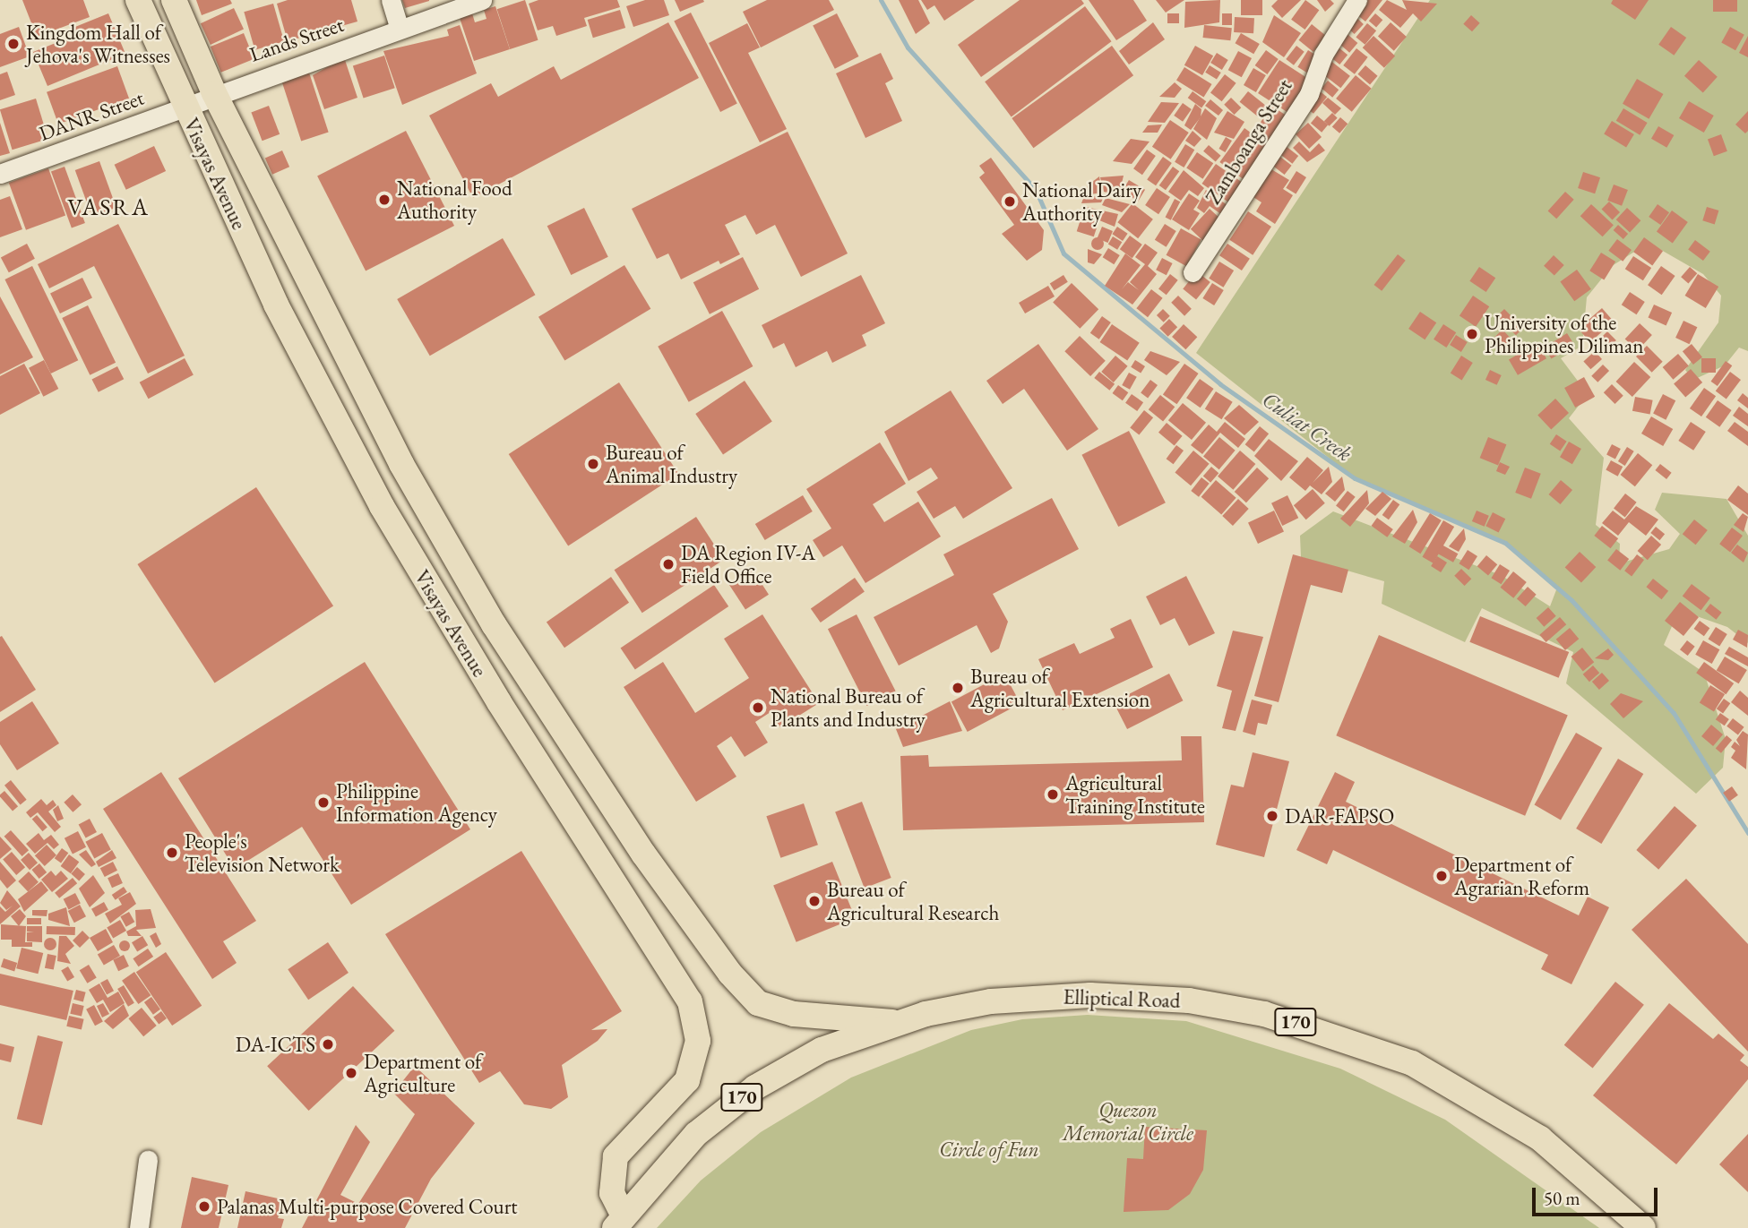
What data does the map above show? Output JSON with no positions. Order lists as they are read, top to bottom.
{
  "streets": {
    "main road": ["Visayas Avenue", "Elliptical Road", "170"],
    "street": ["Lands Street", "DANR Street", "Zamboanga Street"]
  },
  "crossings": [
    ["Lands Street", "DANR Street"],
    ["Lands Street", "Visayas Avenue"],
    ["DANR Street", "Visayas Avenue"],
    ["Visayas Avenue", "Elliptical Road"]
  ],
  "districts": ["VASRA"],
  "water": ["Culiat Creek"],
  "parks": ["Quezon Memorial Circle", "Circle of Fun"],
  "places": [
    "Kingdom Hall of Jehova's Witnesses",
    "National Food Authority",
    "National Dairy Authority",
    "University of the Philippines Diliman",
    "Bureau of Animal Industry",
    "DA Region IV-A Field Office",
    "Bureau of Agricultural Extension",
    "National Bureau of Plants and Industry",
    "Agricultural Training Institute",
    "Philippine Information Agency",
    "DAR-FAPSO",
    "People's Television Network",
    "Department of Agrarian Reform",
    "Bureau of Agricultural Research",
    "DA-ICTS",
    "Department of Agriculture",
    "Palanas Multi-purpose Covered Court"
  ],
  "scale_bar": "50 m"
}
